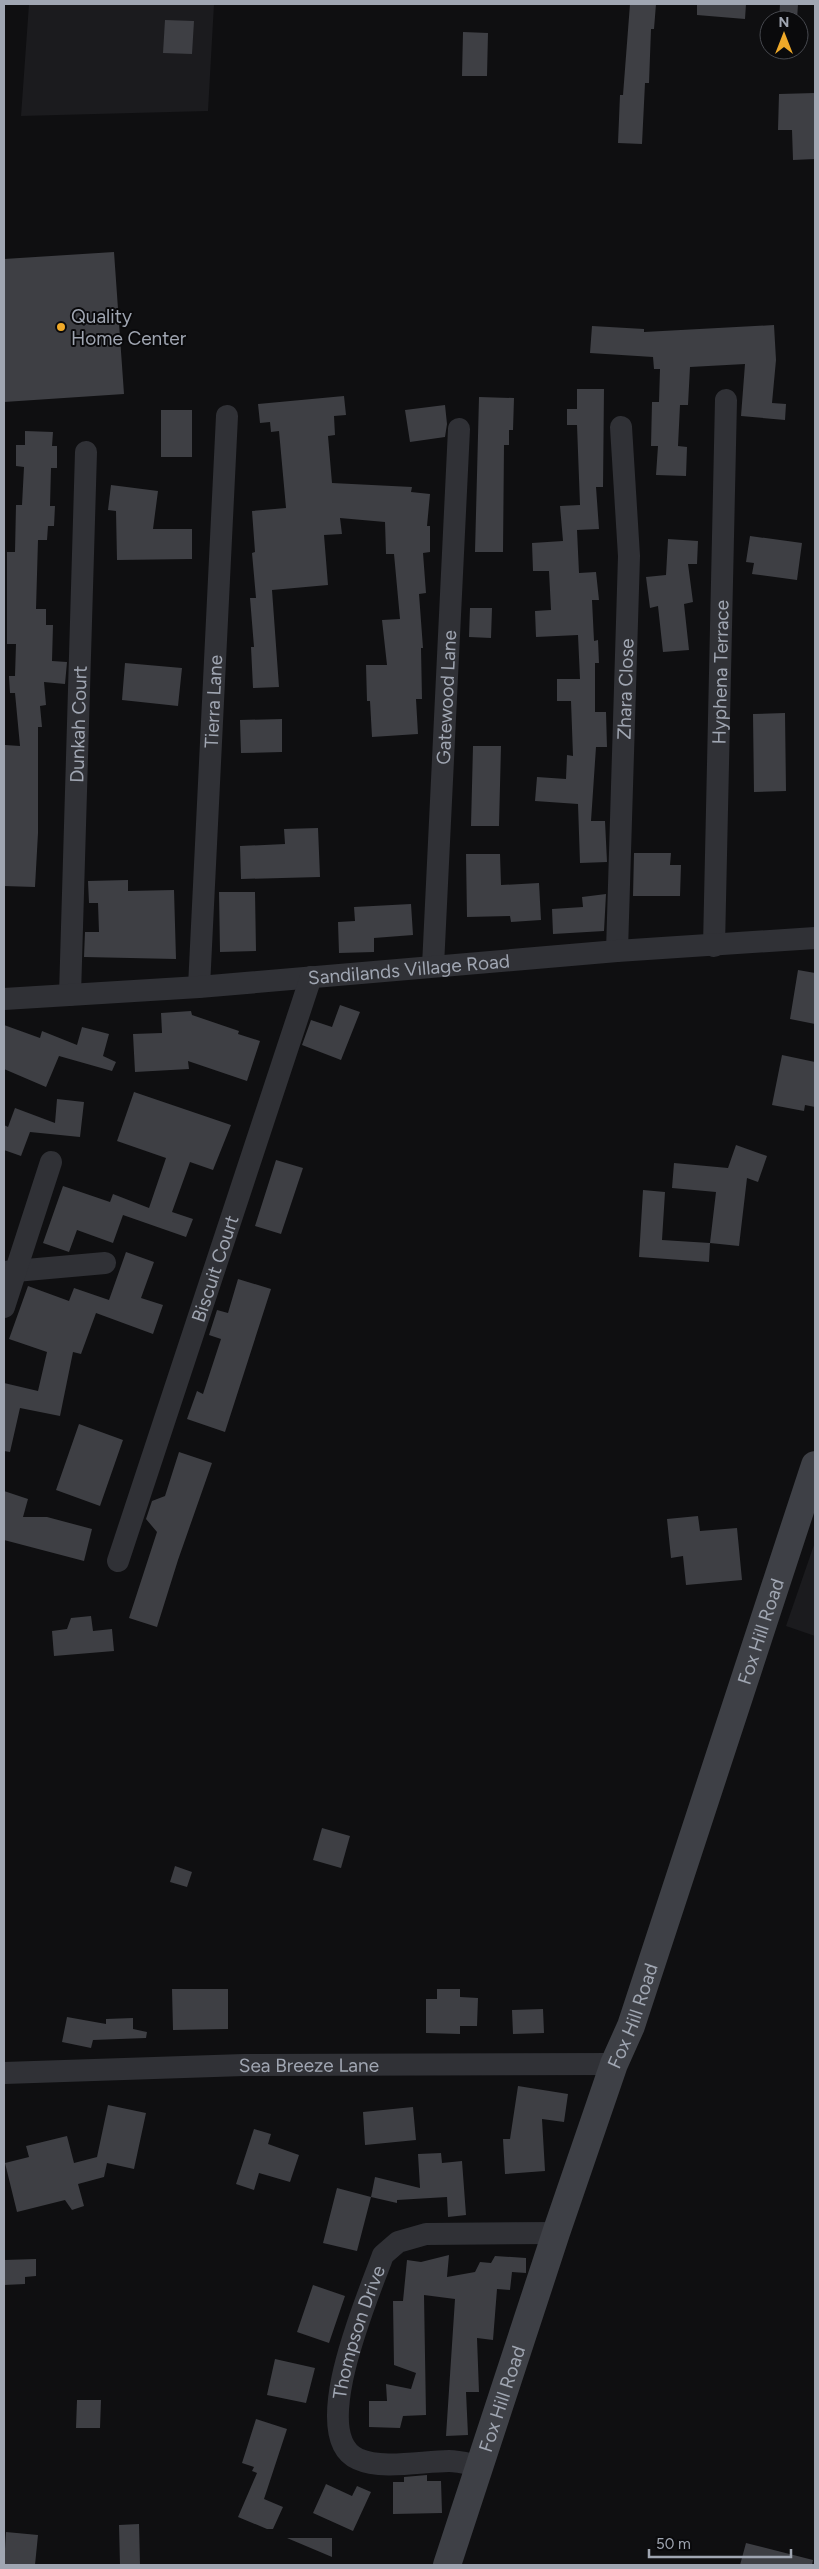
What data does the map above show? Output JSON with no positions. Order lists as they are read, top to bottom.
{
  "streets": {
    "main road": ["Fox Hill Road"],
    "street": [
      "Hyphena Terrace",
      "Zhara Close",
      "Gatewood Lane",
      "Tierra Lane",
      "Dunkah Court",
      "Sandilands Village Road",
      "Biscuit Court",
      "Sea Breeze Lane",
      "Thompson Drive"
    ]
  },
  "crossings": [
    ["Hyphena Terrace", "Sandilands Village Road"],
    ["Zhara Close", "Sandilands Village Road"],
    ["Gatewood Lane", "Sandilands Village Road"],
    ["Tierra Lane", "Sandilands Village Road"],
    ["Dunkah Court", "Sandilands Village Road"],
    ["Sandilands Village Road", "Biscuit Court"],
    ["Fox Hill Road", "Sea Breeze Lane"],
    ["Fox Hill Road", "Thompson Drive"]
  ],
  "places": ["Quality Home Center"],
  "scale_bar": "50 m",
  "north": "top"
}
